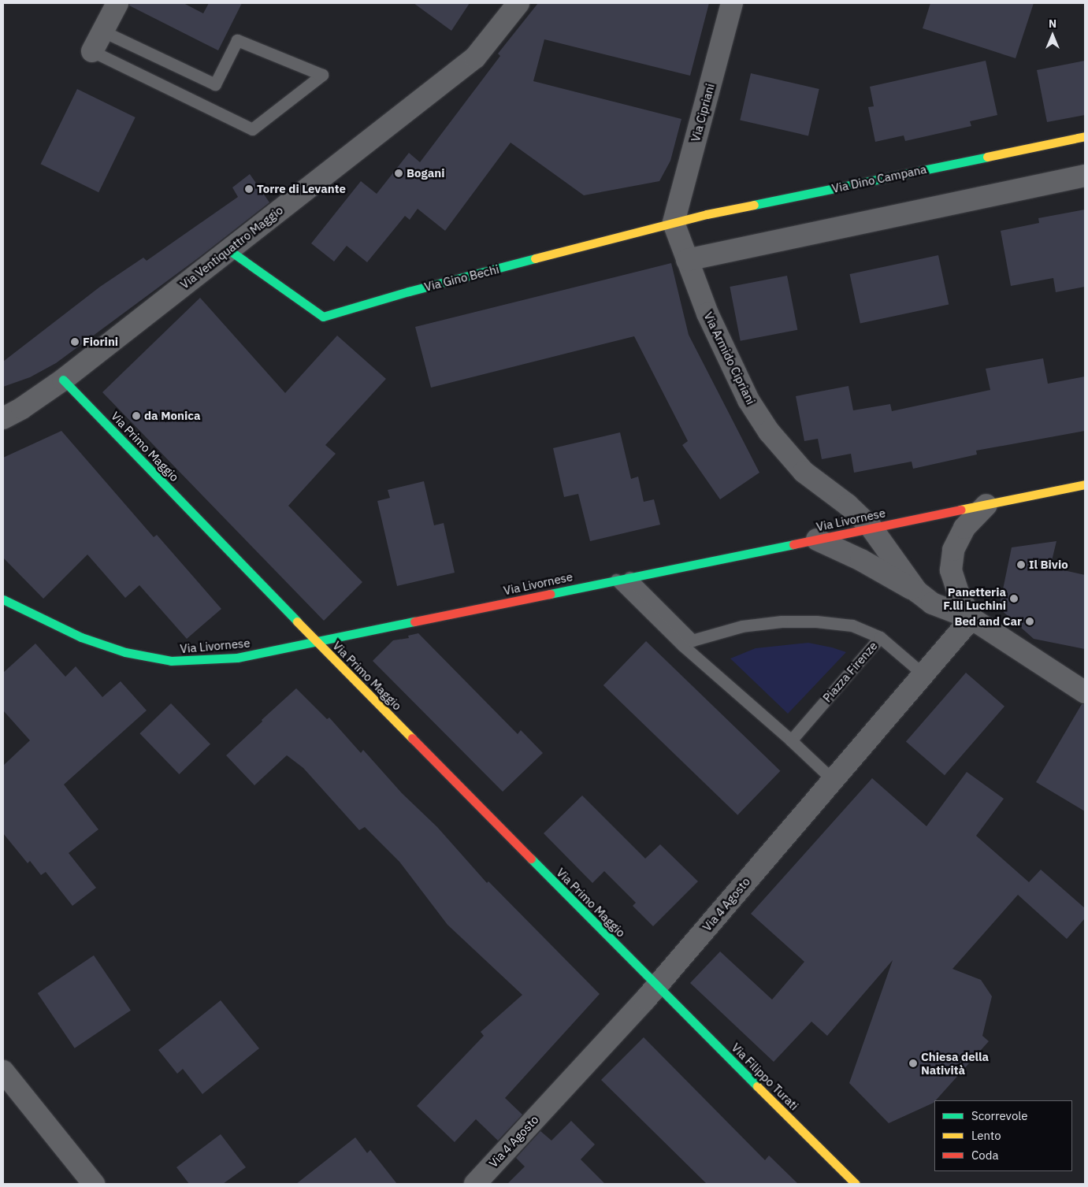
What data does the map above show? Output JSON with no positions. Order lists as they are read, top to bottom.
{
  "streets": {
    "street": [
      "Via Cipriani",
      "Via Dino Campana",
      "Via Ventiquattro Maggio",
      "Via Gino Bechi",
      "Via Armido Cipriani",
      "Via Primo Maggio",
      "Via Livornese",
      "Via 4 Agosto",
      "Via Filippo Turati"
    ],
    "lane": ["Piazza Firenze"]
  },
  "crossings": [
    ["Via Cipriani", "Via Dino Campana"],
    ["Via Cipriani", "Via Gino Bechi"],
    ["Via Dino Campana", "Via Gino Bechi"],
    ["Via Ventiquattro Maggio", "Via Gino Bechi"],
    ["Via Ventiquattro Maggio", "Via Primo Maggio"],
    ["Via Armido Cipriani", "Via Livornese"],
    ["Via Primo Maggio", "Via Livornese"],
    ["Via Primo Maggio", "Via 4 Agosto"],
    ["Via Primo Maggio", "Via Filippo Turati"],
    ["Via Livornese", "Piazza Firenze"],
    ["Via 4 Agosto", "Via Filippo Turati"]
  ],
  "places": [
    "Bogani",
    "Torre di Levante",
    "Fiorini",
    "da Monica",
    "Il Bivio",
    "Panetteria F.lli Luchini",
    "Bed and Car",
    "Chiesa della Natività"
  ],
  "legend": ["Scorrevole", "Lento", "Coda"],
  "north": "top"
}
